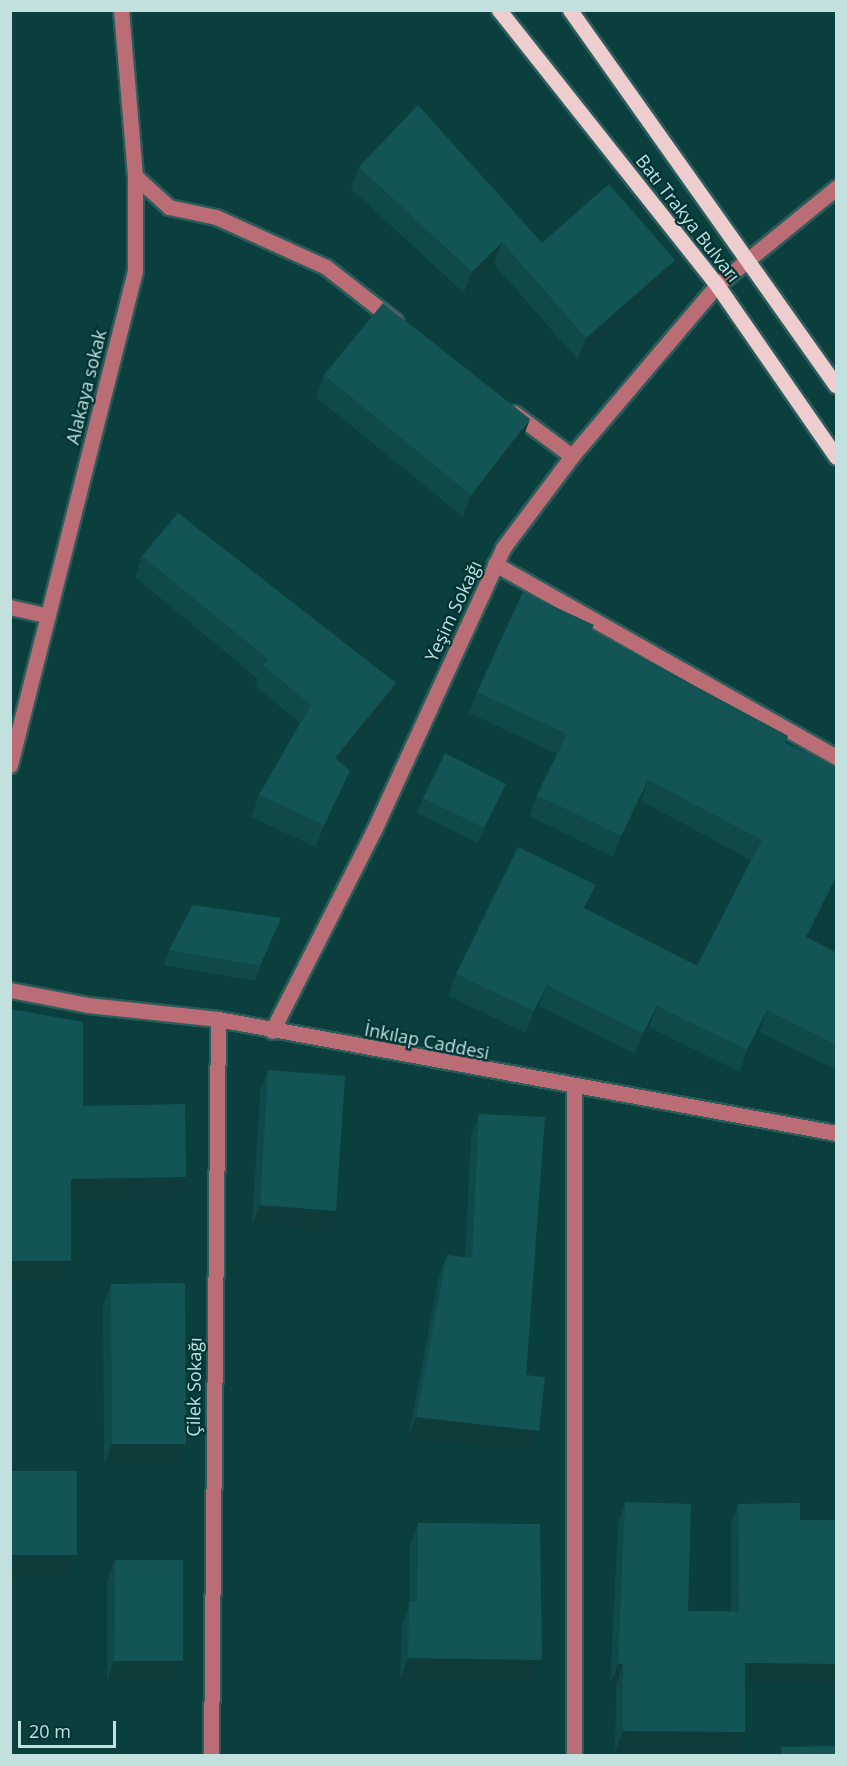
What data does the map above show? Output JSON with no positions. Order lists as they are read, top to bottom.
{
  "streets": {
    "main road": ["Batı Trakya Bulvarı"],
    "street": [
      "Alakaya sokak",
      "Yeşim Sokağı",
      "İnkılap Caddesi",
      "Çilek Sokağı"
    ]
  },
  "crossings": [
    ["Batı Trakya Bulvarı", "Yeşim Sokağı"],
    ["Yeşim Sokağı", "İnkılap Caddesi"],
    ["İnkılap Caddesi", "Çilek Sokağı"]
  ],
  "scale_bar": "20 m"
}
